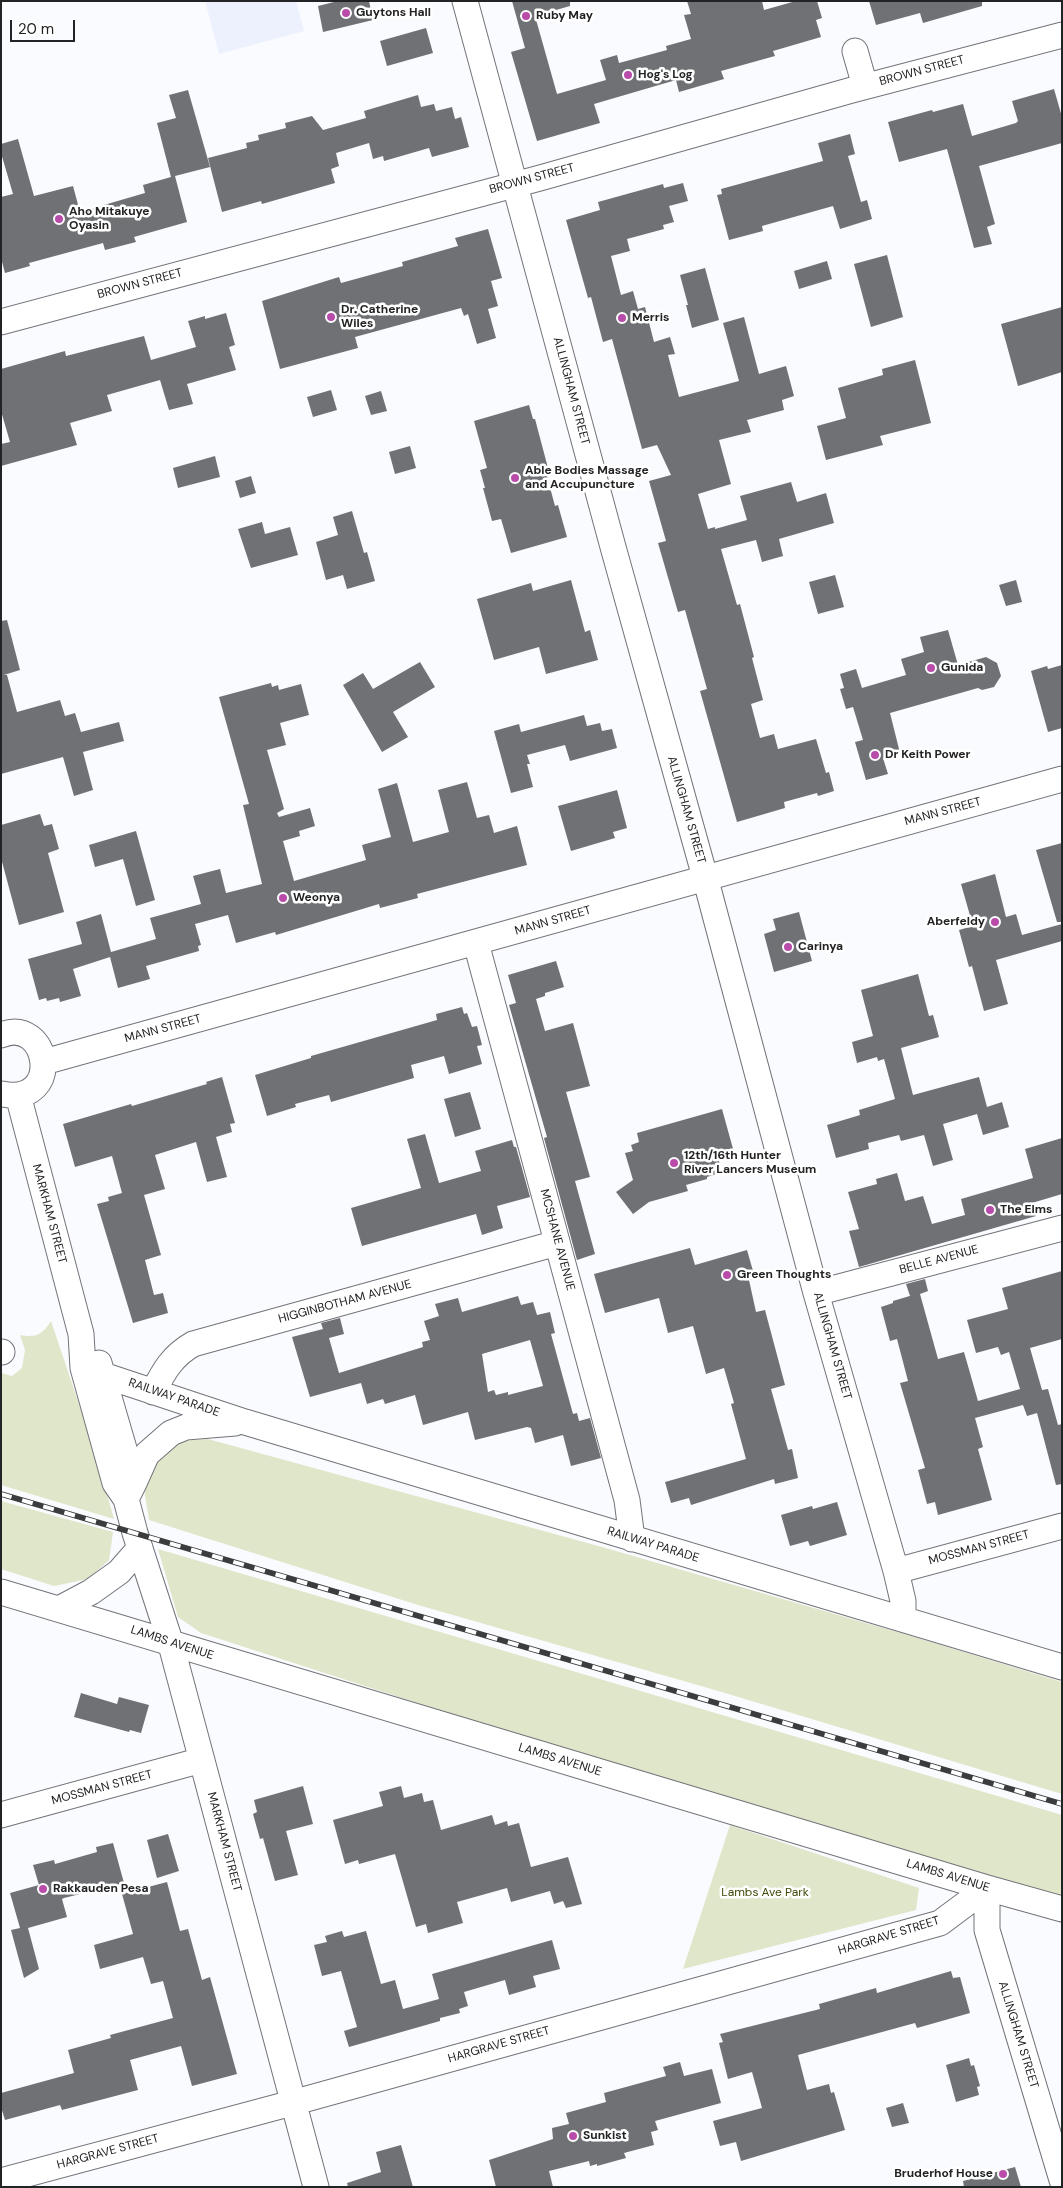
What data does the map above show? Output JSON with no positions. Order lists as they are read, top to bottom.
{
  "streets": {
    "street": [
      "BROWN STREET",
      "ALLINGHAM STREET",
      "MANN STREET",
      "MARKHAM STREET",
      "MCSHANE AVENUE",
      "BELLE AVENUE",
      "HIGGINBOTHAM AVENUE",
      "RAILWAY PARADE",
      "MOSSMAN STREET",
      "LAMBS AVENUE",
      "HARGRAVE STREET"
    ]
  },
  "crossings": [
    ["BROWN STREET", "ALLINGHAM STREET"],
    ["ALLINGHAM STREET", "MANN STREET"],
    ["ALLINGHAM STREET", "BELLE AVENUE"],
    ["ALLINGHAM STREET", "RAILWAY PARADE"],
    ["ALLINGHAM STREET", "MOSSMAN STREET"],
    ["ALLINGHAM STREET", "LAMBS AVENUE"],
    ["ALLINGHAM STREET", "HARGRAVE STREET"],
    ["MANN STREET", "MCSHANE AVENUE"],
    ["MARKHAM STREET", "RAILWAY PARADE"],
    ["MARKHAM STREET", "MOSSMAN STREET"],
    ["MARKHAM STREET", "LAMBS AVENUE"],
    ["MARKHAM STREET", "HARGRAVE STREET"],
    ["MCSHANE AVENUE", "HIGGINBOTHAM AVENUE"],
    ["MCSHANE AVENUE", "RAILWAY PARADE"],
    ["HIGGINBOTHAM AVENUE", "RAILWAY PARADE"],
    ["LAMBS AVENUE", "HARGRAVE STREET"]
  ],
  "parks": ["Lambs Ave Park"],
  "places": [
    "Guytons Hall",
    "Ruby May",
    "Hog's Log",
    "Aho Mitakuye Oyasin",
    "Dr. Catherine Wiles",
    "Merris",
    "Able Bodies Massage and Accupuncture",
    "Gunida",
    "Dr Keith Power",
    "Weonya",
    "Aberfeldy",
    "Carinya",
    "12th/16th Hunter River Lancers Museum",
    "The Elms",
    "Green Thoughts",
    "Rakkauden Pesa",
    "Sunkist",
    "Bruderhof House"
  ],
  "scale_bar": "20 m"
}
